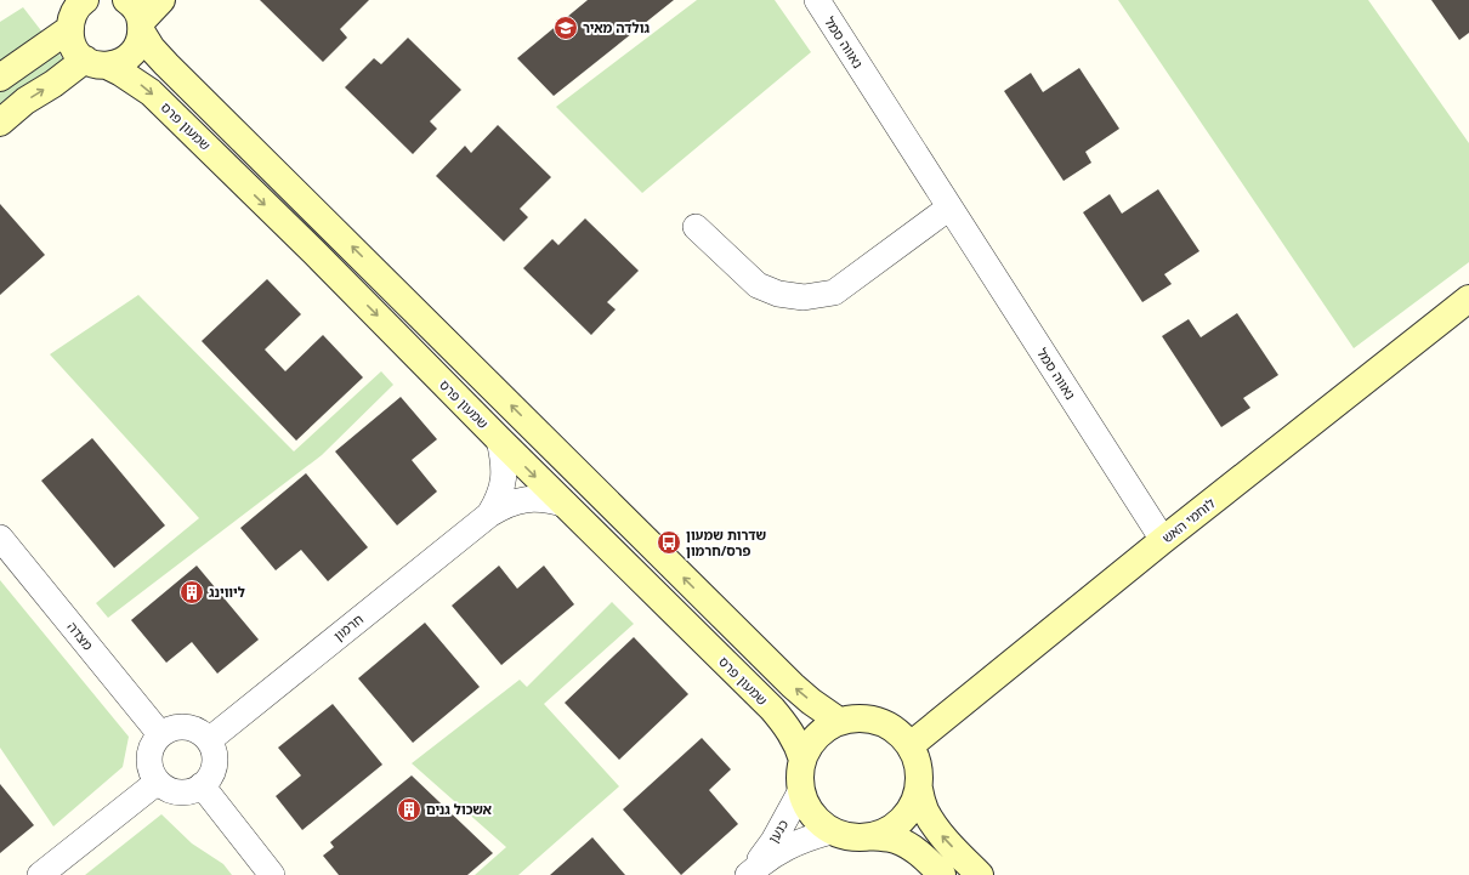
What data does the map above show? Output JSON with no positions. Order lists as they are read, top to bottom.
{
  "streets": {
    "street": [
      "נאווה סמל",
      "שמעון פרס",
      "לוחמי האש",
      "חרמון",
      "מצדה",
      "כנען"
    ]
  },
  "crossings": [
    ["נאווה סמל", "לוחמי האש"],
    ["שמעון פרס", "לוחמי האש"],
    ["שמעון פרס", "חרמון"],
    ["שמעון פרס", "כנען"],
    ["לוחמי האש", "כנען"],
    ["חרמון", "מצדה"]
  ],
  "places": {
    "school or university": ["גולדה מאיר"],
    "bus stop": ["שדרות שמעון פרס/חרמון"],
    "building": ["ליווינג", "אשכול גנים"]
  }
}
